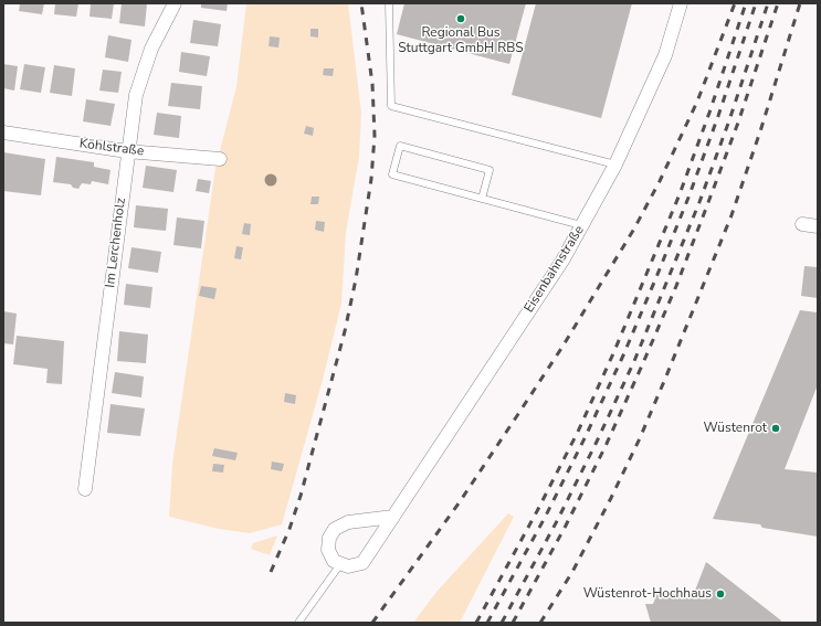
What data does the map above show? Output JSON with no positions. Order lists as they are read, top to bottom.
{
  "streets": {
    "street": ["Köhlstraße", "Im Lerchenholz", "Eisenbahnstraße"]
  },
  "crossings": [
    ["Köhlstraße", "Im Lerchenholz"]
  ],
  "places": ["Regional Bus Stuttgart GmbH RBS", "Wüstenrot", "Wüstenrot-Hochhaus"]
}
